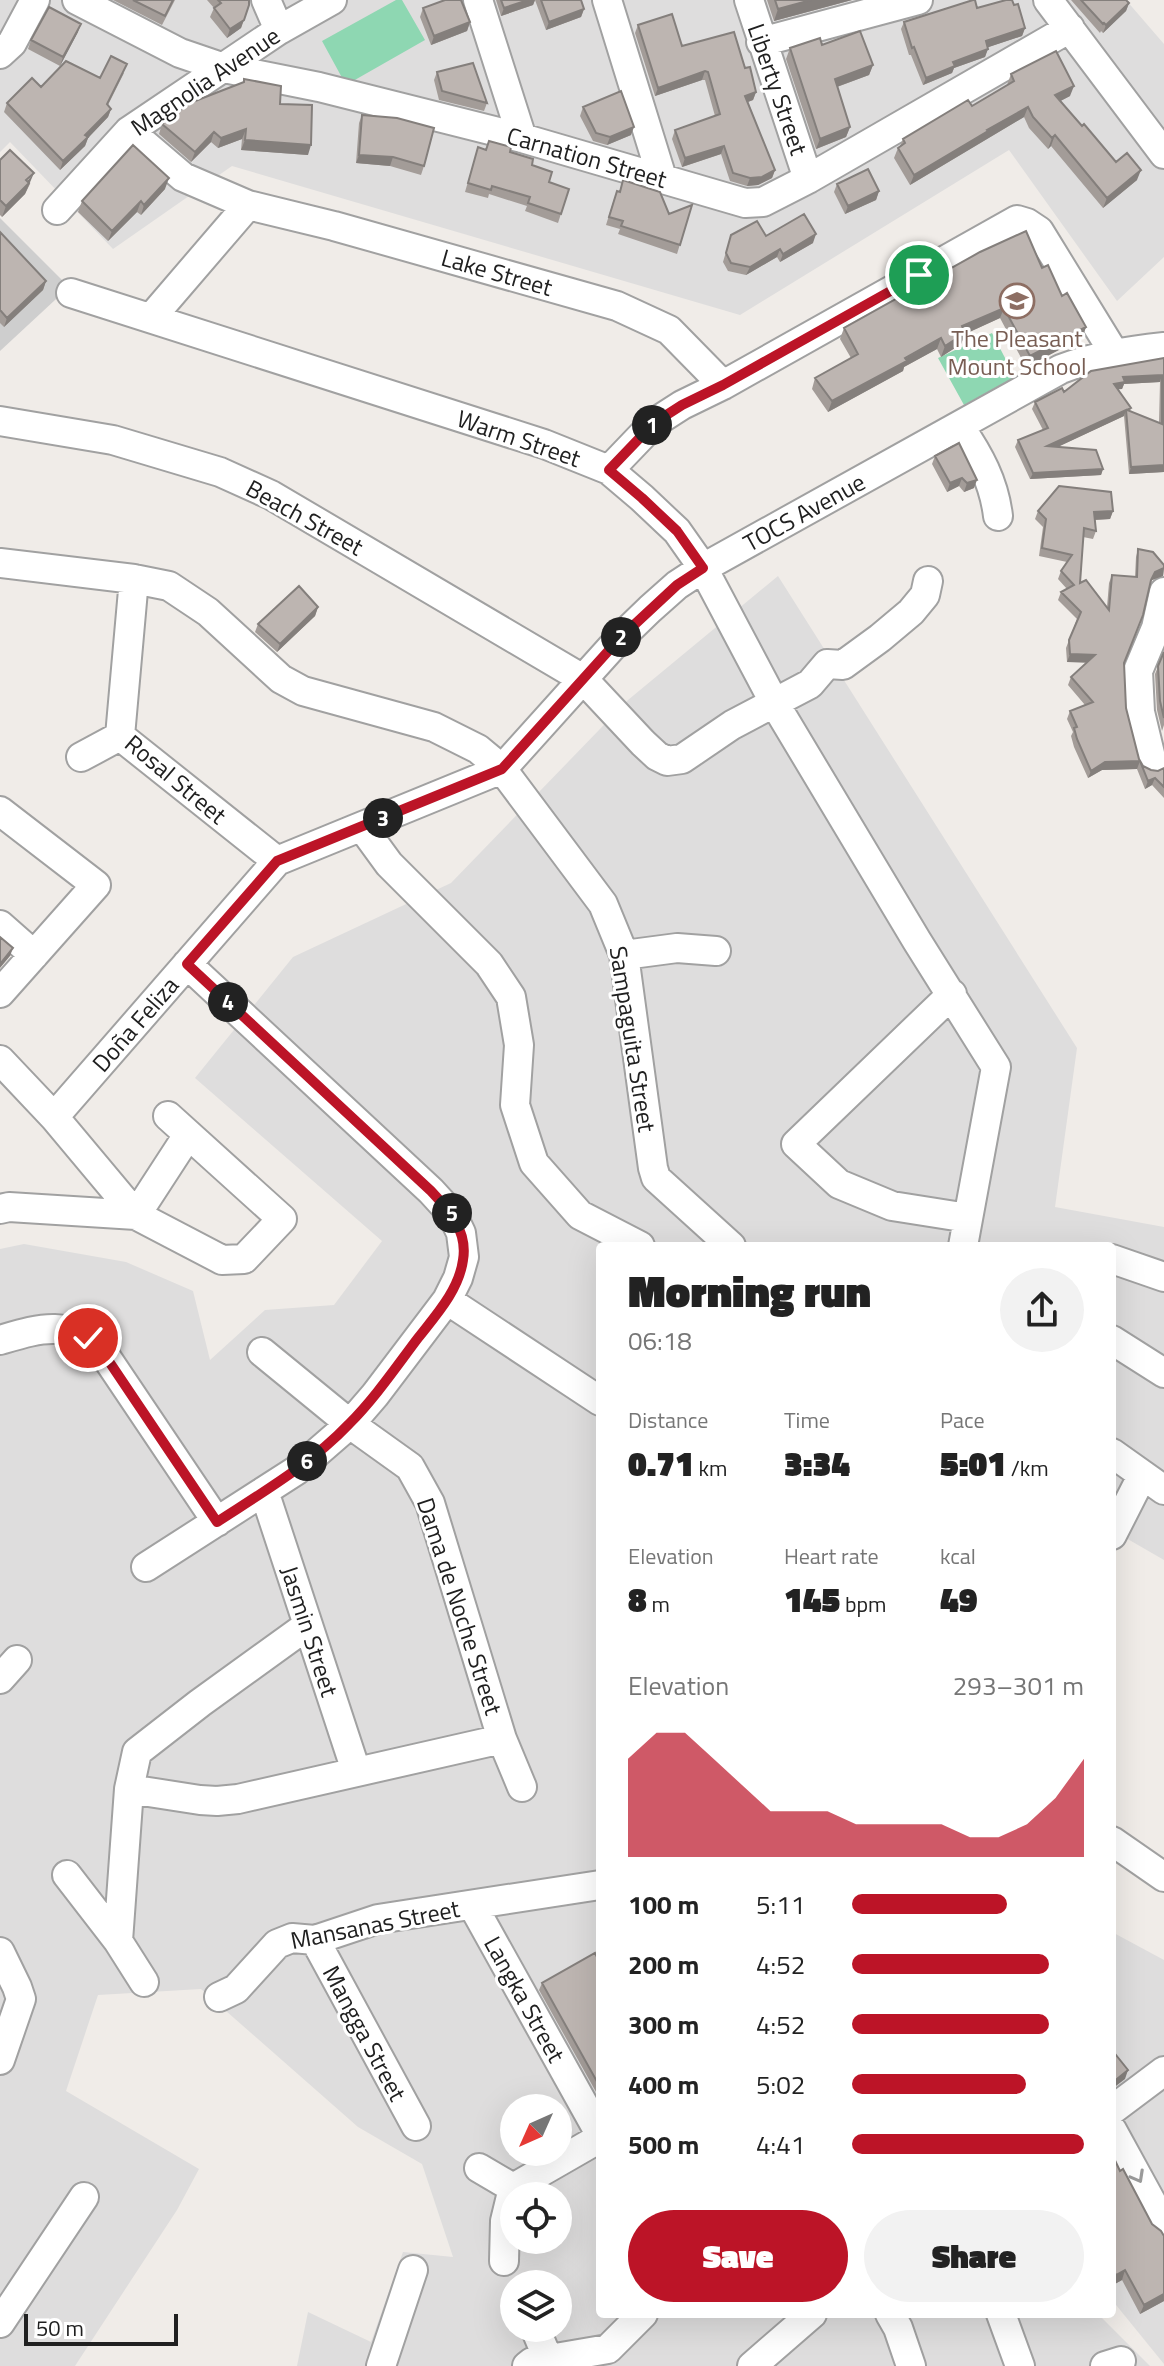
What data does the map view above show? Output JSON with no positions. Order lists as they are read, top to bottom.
{
  "streets": {
    "street": [
      "Magnolia Avenue",
      "Liberty Street",
      "Carnation Street",
      "Lake Street",
      "Warm Street",
      "TOCS Avenue",
      "Beach Street",
      "Rosal Street",
      "Doña Feliza",
      "Sampaguita Street",
      "Dama de Noche Street",
      "Jasmin Street",
      "Mansanas Street",
      "Langka Street",
      "Mangga Street"
    ]
  },
  "crossings": [
    ["Magnolia Avenue", "Carnation Street"],
    ["Magnolia Avenue", "Lake Street"],
    ["Liberty Street", "Carnation Street"],
    ["Warm Street", "TOCS Avenue"],
    ["Warm Street", "Beach Street"],
    ["TOCS Avenue", "Beach Street"],
    ["TOCS Avenue", "Doña Feliza"],
    ["TOCS Avenue", "Sampaguita Street"],
    ["Rosal Street", "Doña Feliza"],
    ["Rosal Street", "Sampaguita Street"],
    ["Doña Feliza", "Sampaguita Street"],
    ["Mansanas Street", "Langka Street"],
    ["Mansanas Street", "Mangga Street"]
  ],
  "places": {
    "school or university": ["The Pleasant Mount School"]
  },
  "scale_bar": "50 m",
  "north": "bottom left",
  "page": {
    "pins": [
      "1",
      "2",
      "3",
      "4",
      "5",
      "6"
    ],
    "heading": ["Morning run", "06:18"],
    "stats": [
      ["Distance", "0.71 km"],
      ["Time", "3:34"],
      ["Pace", "5:01 /km"],
      ["Elevation", "8 m"],
      ["Heart rate", "145 bpm"],
      ["kcal", "49"]
    ],
    "chart": ["Elevation", "293–301 m"],
    "list": [
      {
        "name": "100 m",
        "note": "5:11"
      },
      {
        "name": "200 m",
        "note": "4:52"
      },
      {
        "name": "300 m",
        "note": "4:52"
      },
      {
        "name": "400 m",
        "note": "5:02"
      },
      {
        "name": "500 m",
        "note": "4:41"
      }
    ],
    "buttons": ["Save", "Share"],
    "scale": "50 m"
  }
}
